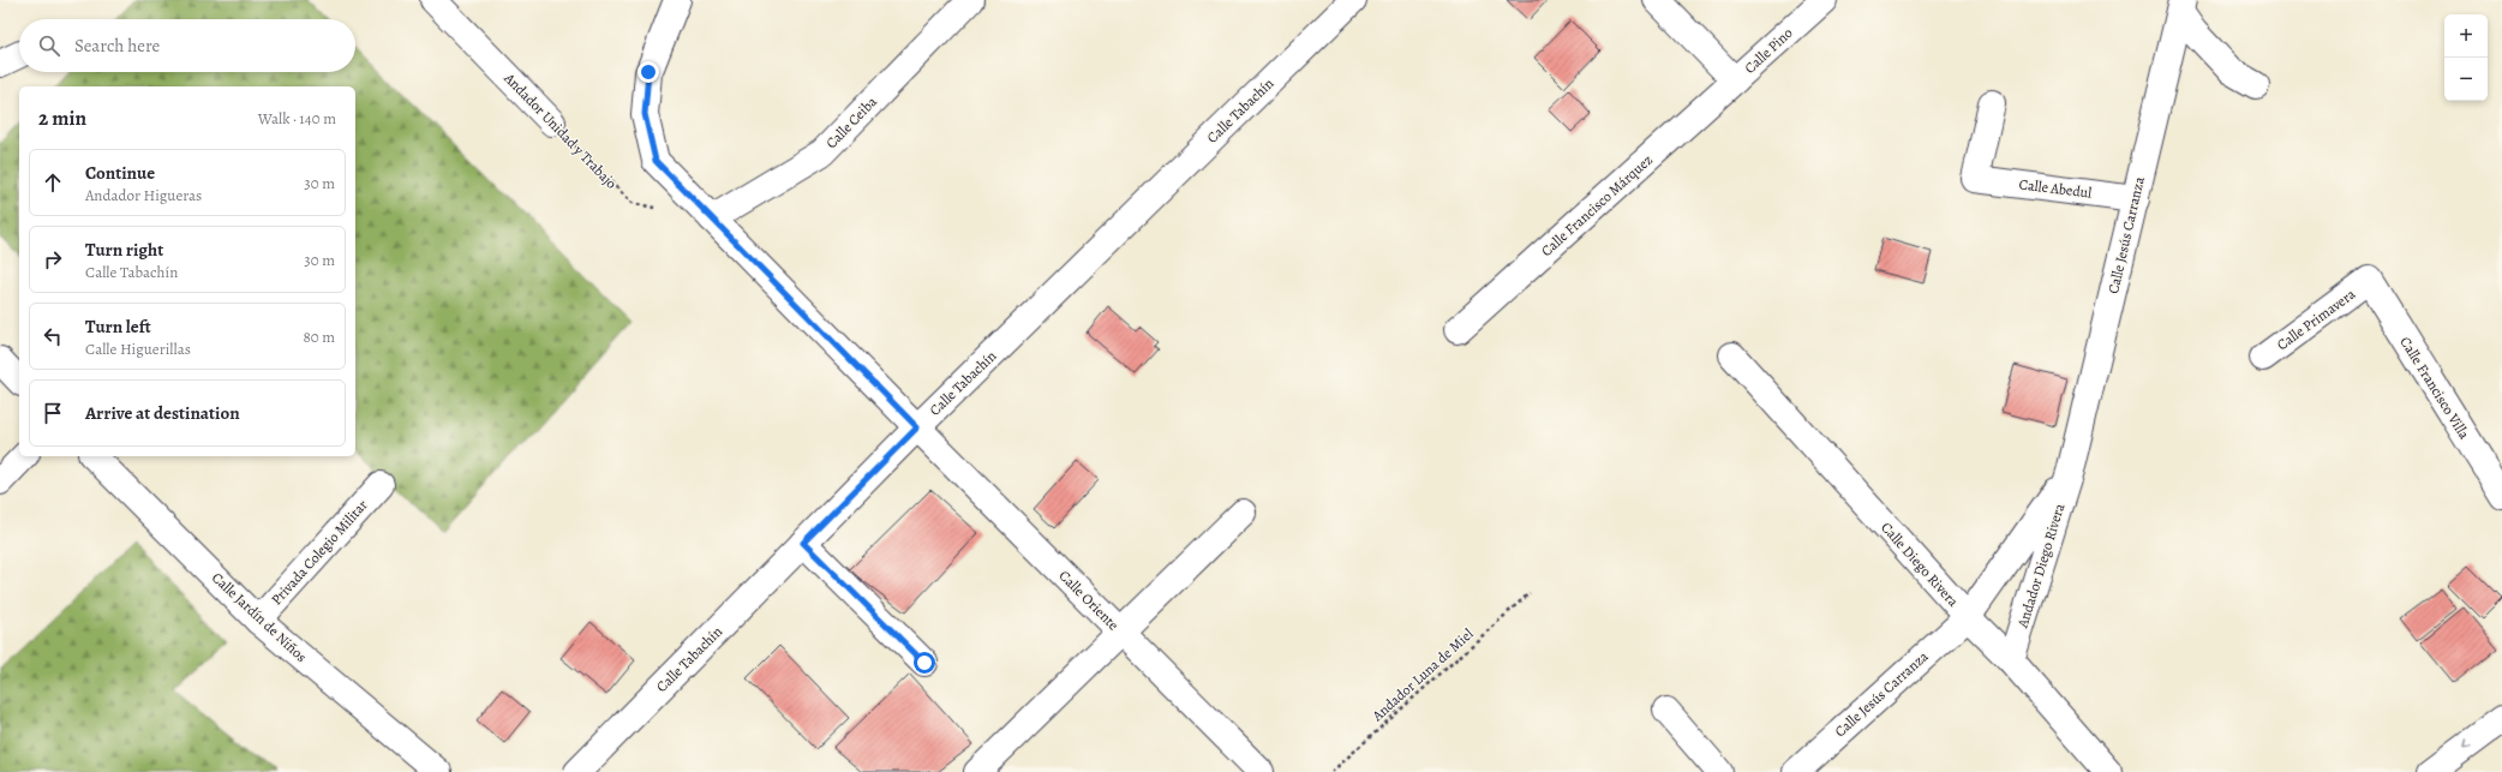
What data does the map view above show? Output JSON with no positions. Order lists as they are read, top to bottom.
{
  "streets": {
    "street": [
      "Calle Pino",
      "Calle Tabachín",
      "Calle Ceiba",
      "Andador Unidad y Trabajo",
      "Calle Abedul",
      "Calle Francisco Márquez",
      "Calle Jesús Carranza",
      "Calle Primavera",
      "Calle Francisco Villa",
      "Privada Colegio Militar",
      "Calle Diego Rivera",
      "Andador Diego Rivera",
      "Calle Oriente",
      "Calle Jardín de Niños"
    ],
    "path": ["Andador Luna de Miel"]
  },
  "crossings": [
    ["Calle Pino", "Calle Francisco Márquez"],
    ["Calle Tabachín", "Calle Oriente"],
    ["Calle Ceiba", "Calle Oriente"],
    ["Calle Abedul", "Calle Jesús Carranza"],
    ["Calle Jesús Carranza", "Calle Diego Rivera"],
    ["Calle Jesús Carranza", "Andador Diego Rivera"],
    ["Calle Primavera", "Calle Francisco Villa"],
    ["Privada Colegio Militar", "Calle Jardín de Niños"],
    ["Calle Diego Rivera", "Andador Diego Rivera"]
  ],
  "page": {
    "map_buttons": ["+", "−"],
    "search": "Search here",
    "heading": ["2 min", "Walk · 140 m"],
    "list": [
      ["Continue", "Andador Higueras", "30 m"],
      ["Turn right", "Calle Tabachín", "30 m"],
      ["Turn left", "Calle Higuerillas", "80 m"],
      "Arrive at destination"
    ]
  }
}
